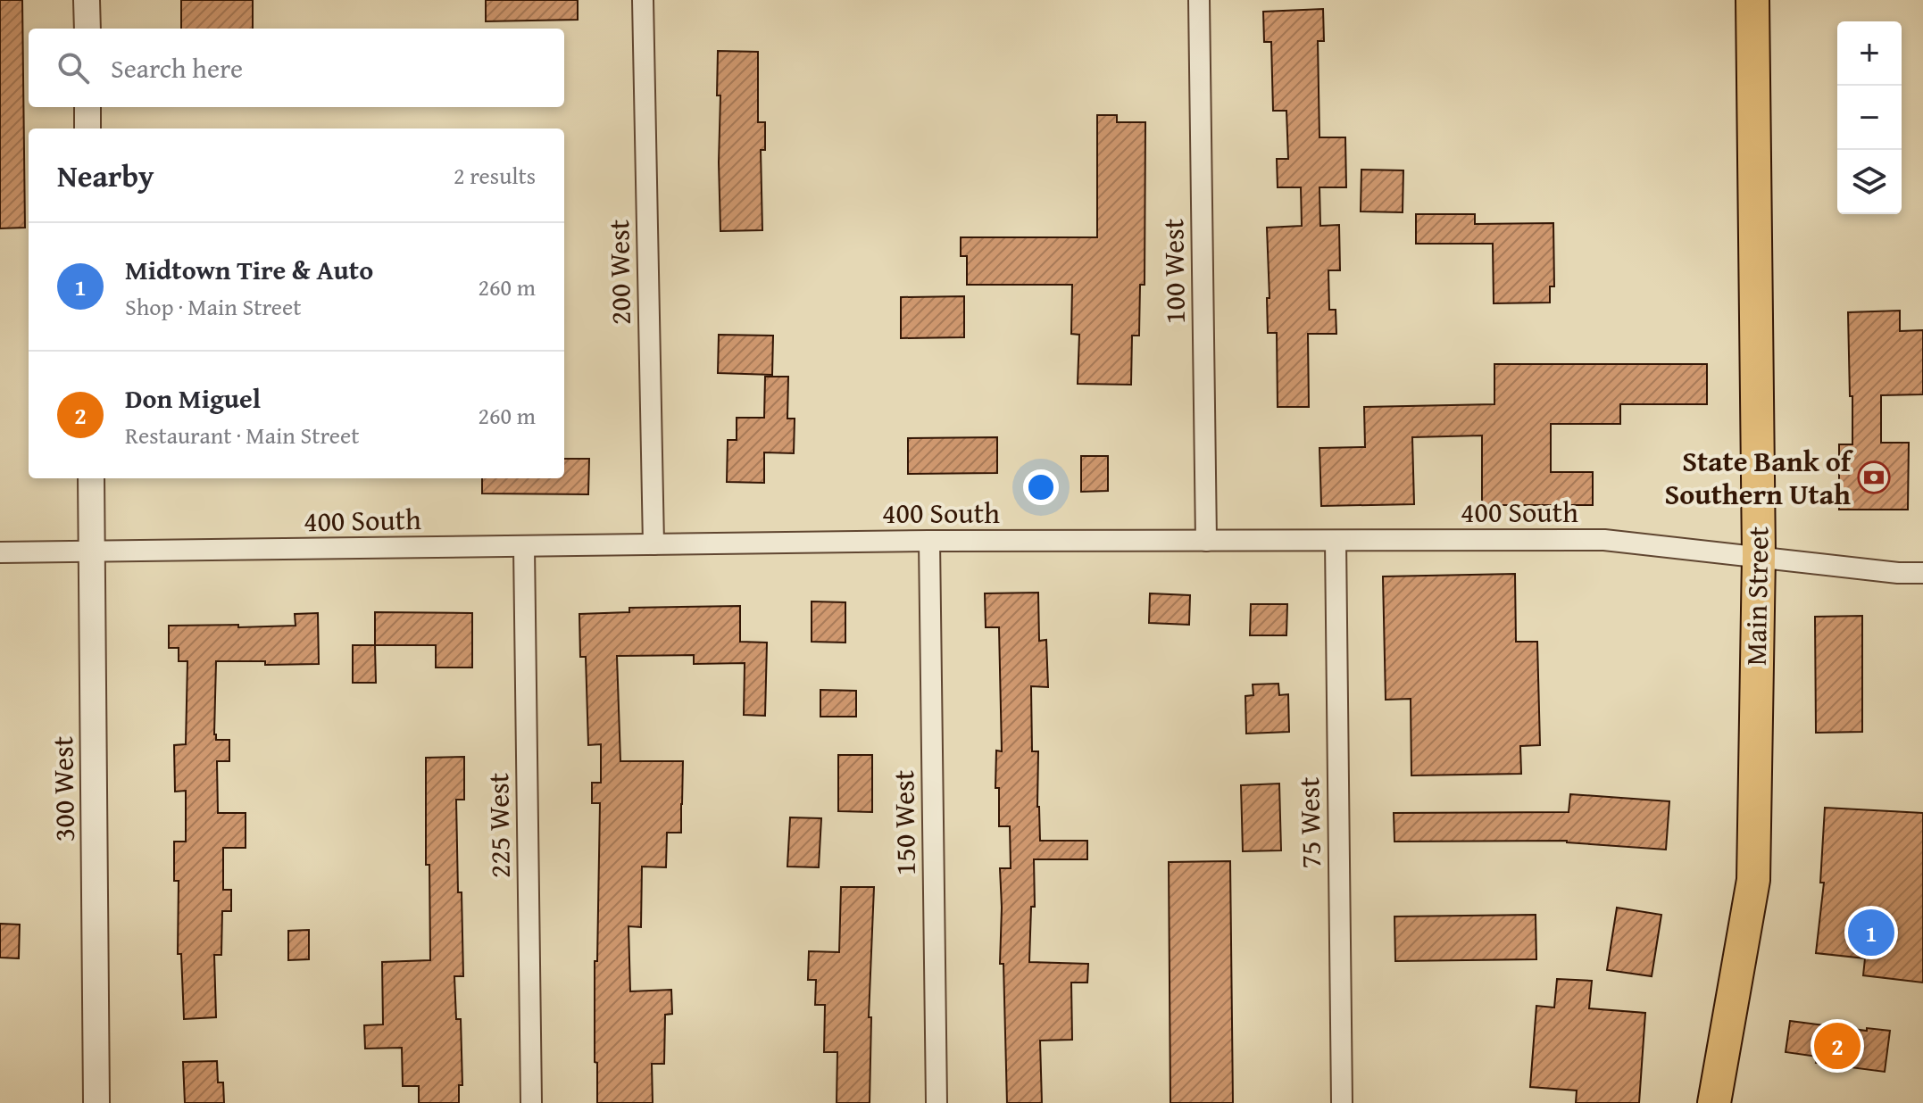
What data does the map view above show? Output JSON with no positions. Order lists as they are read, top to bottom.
{
  "streets": {
    "main road": ["Main Street"],
    "street": [
      "100 West",
      "200 West",
      "400 South",
      "300 West",
      "150 West",
      "75 West",
      "225 West"
    ]
  },
  "crossings": [
    ["100 West", "400 South"],
    ["200 West", "400 South"],
    ["400 South", "Main Street"],
    ["400 South", "300 West"],
    ["400 South", "150 West"],
    ["400 South", "75 West"],
    ["400 South", "225 West"]
  ],
  "places": {
    "bank": ["State Bank of Southern Utah"]
  },
  "page": {
    "map_buttons": ["+", "−"],
    "search": "Search here",
    "heading": ["Nearby", "2 results"],
    "list": [
      {
        "mark": "1",
        "name": "Midtown Tire & Auto",
        "note": "Shop · Main Street",
        "value": "260 m"
      },
      {
        "mark": "2",
        "name": "Don Miguel",
        "note": "Restaurant · Main Street",
        "value": "260 m"
      }
    ],
    "pins": ["1", "2"]
  }
}
